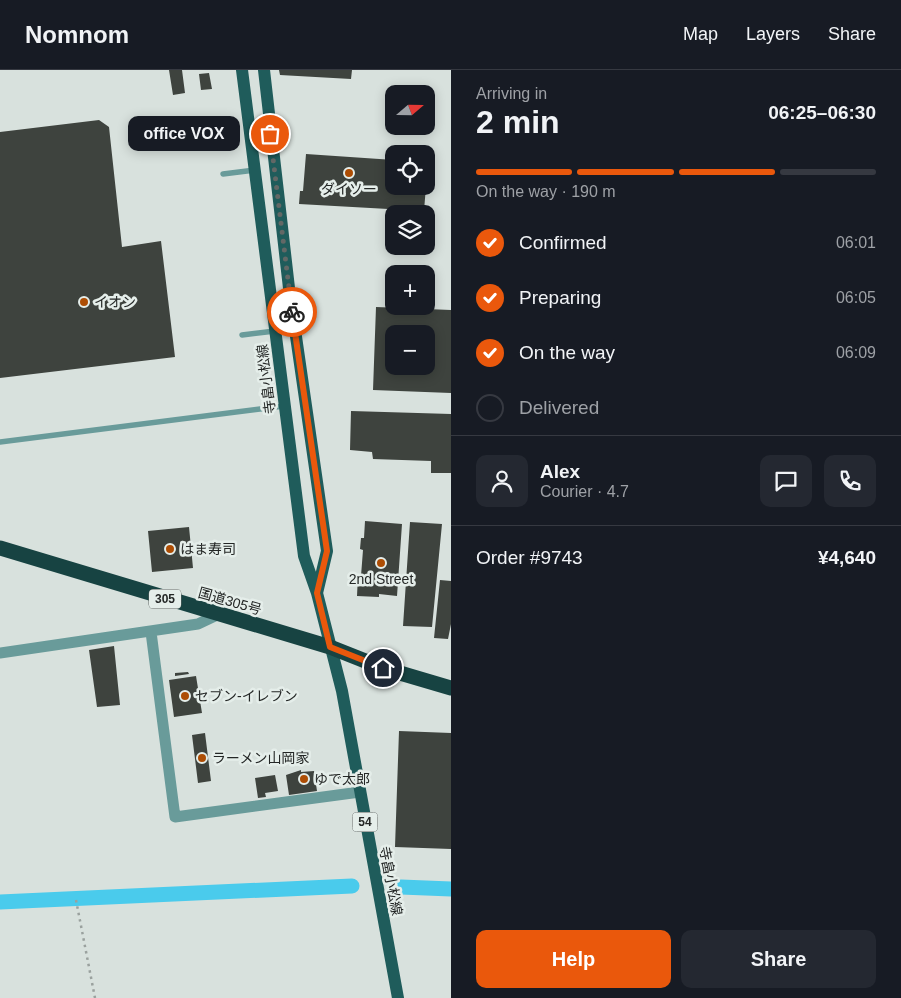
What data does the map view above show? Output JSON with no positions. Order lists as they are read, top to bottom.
{
  "streets": {
    "highway": ["305", "国道305号"],
    "main road": ["寺畠小松線", "54"]
  },
  "crossings": [
    ["寺畠小松線", "国道305号"]
  ],
  "places": [
    "office VOX",
    "ダイソー",
    "イオン",
    "はま寿司",
    "2nd Street",
    "セブン-イレブン",
    "ラーメン山岡家",
    "ゆで太郎"
  ],
  "north": "right",
  "page": {
    "header": "Nomnom",
    "nav": ["Map", "Layers", "Share"],
    "heading": ["2 min", "Arriving in", "06:25–06:30"],
    "panel": [
      "Alex",
      "Courier · 4.7",
      "Order #9743",
      "¥4,640"
    ],
    "map_buttons": ["+", "−"],
    "bubble": "office VOX",
    "bar": "On the way · 190 m",
    "list": [
      ["Confirmed", "06:01"],
      ["Preparing", "06:05"],
      ["On the way", "06:09"],
      "Delivered"
    ],
    "buttons": ["Help", "Share"]
  }
}
